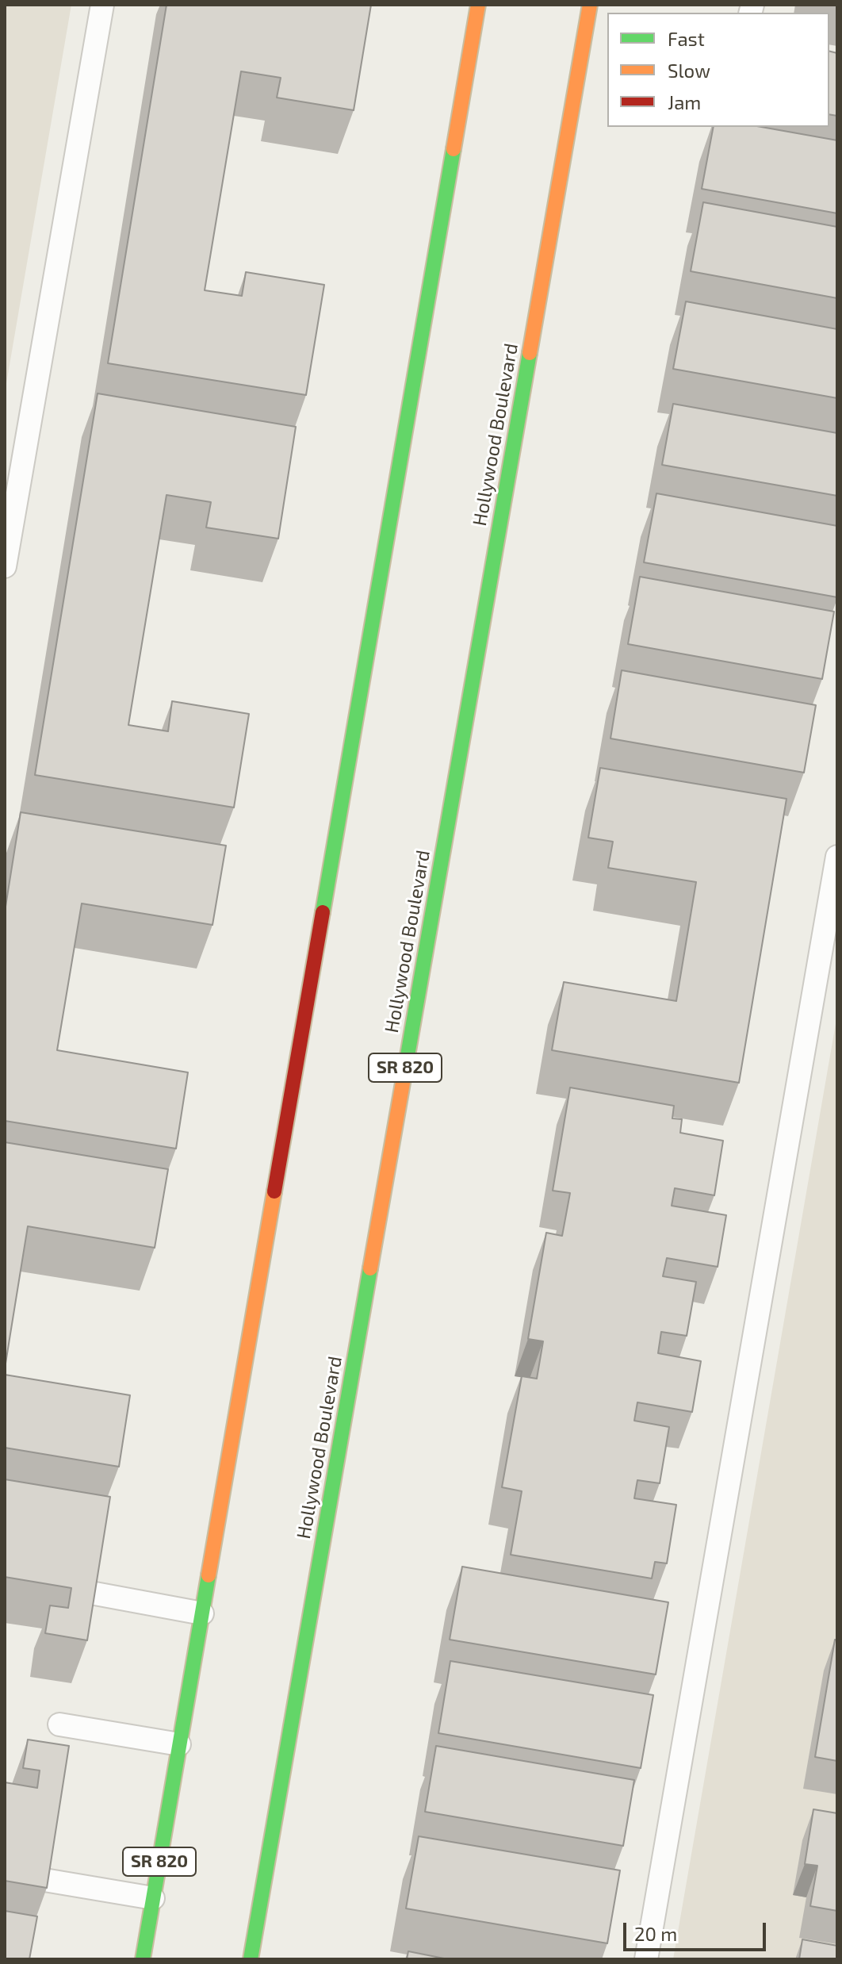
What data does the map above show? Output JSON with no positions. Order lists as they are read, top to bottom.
{
  "streets": {
    "highway": ["Hollywood Boulevard", "SR 820"]
  },
  "legend": ["Fast", "Slow", "Jam"],
  "scale_bar": "20 m"
}
